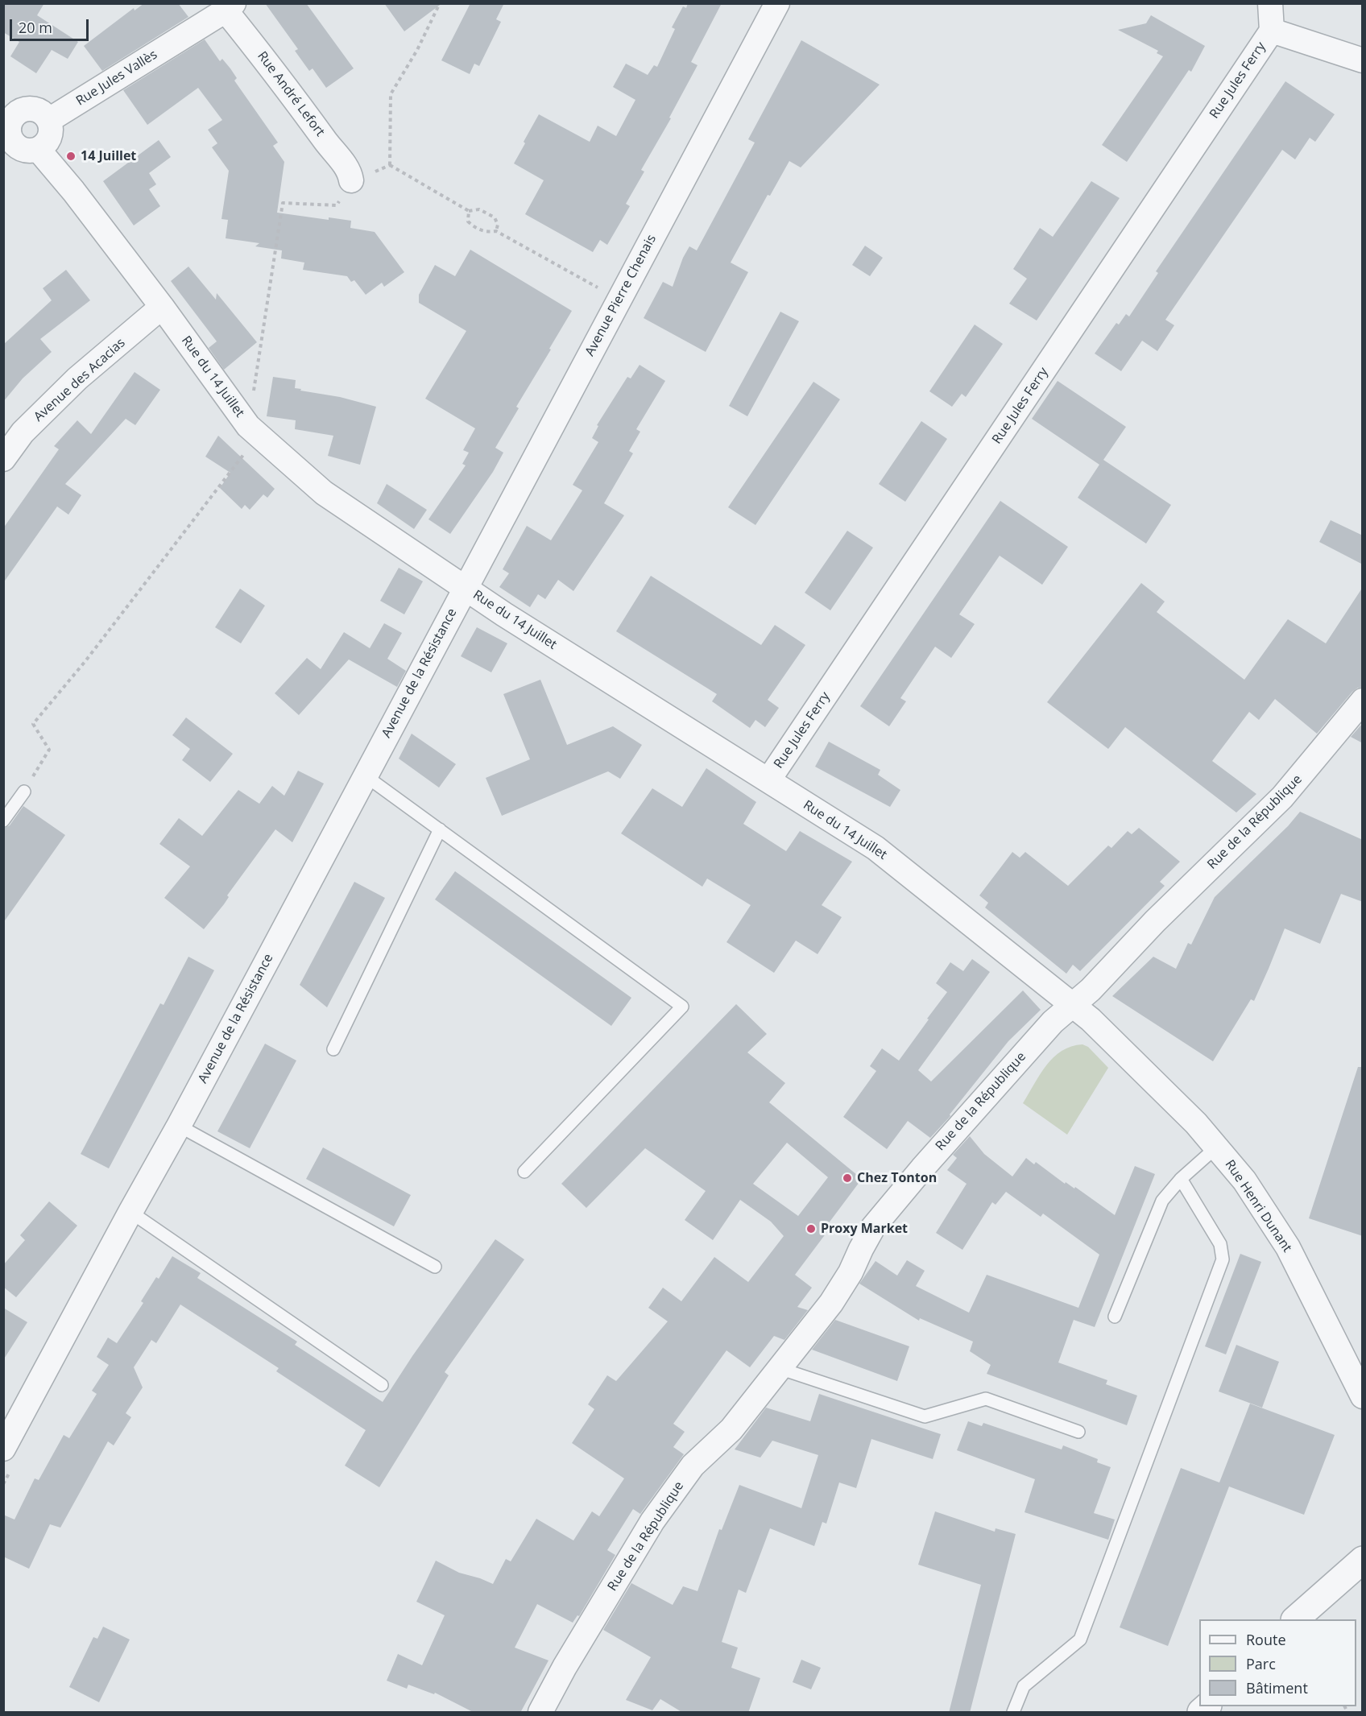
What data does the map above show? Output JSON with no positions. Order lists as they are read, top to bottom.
{
  "streets": {
    "street": [
      "Rue Jules Vallès",
      "Rue Jules Ferry",
      "Rue André Lefort",
      "Avenue Pierre Chenais",
      "Rue du 14 Juillet",
      "Avenue des Acacias",
      "Avenue de la Résistance",
      "Rue de la République",
      "Rue Henri Dunant"
    ]
  },
  "crossings": [
    ["Rue Jules Vallès", "Rue André Lefort"],
    ["Rue Jules Vallès", "Rue du 14 Juillet"],
    ["Rue Jules Ferry", "Rue du 14 Juillet"],
    ["Avenue Pierre Chenais", "Rue du 14 Juillet"],
    ["Avenue Pierre Chenais", "Avenue de la Résistance"],
    ["Rue du 14 Juillet", "Avenue des Acacias"],
    ["Rue du 14 Juillet", "Avenue de la Résistance"],
    ["Rue du 14 Juillet", "Rue de la République"],
    ["Rue du 14 Juillet", "Rue Henri Dunant"],
    ["Rue de la République", "Rue Henri Dunant"]
  ],
  "places": ["14 Juillet", "Chez Tonton", "Proxy Market"],
  "legend": ["Route", "Parc", "Bâtiment"],
  "scale_bar": "20 m"
}
